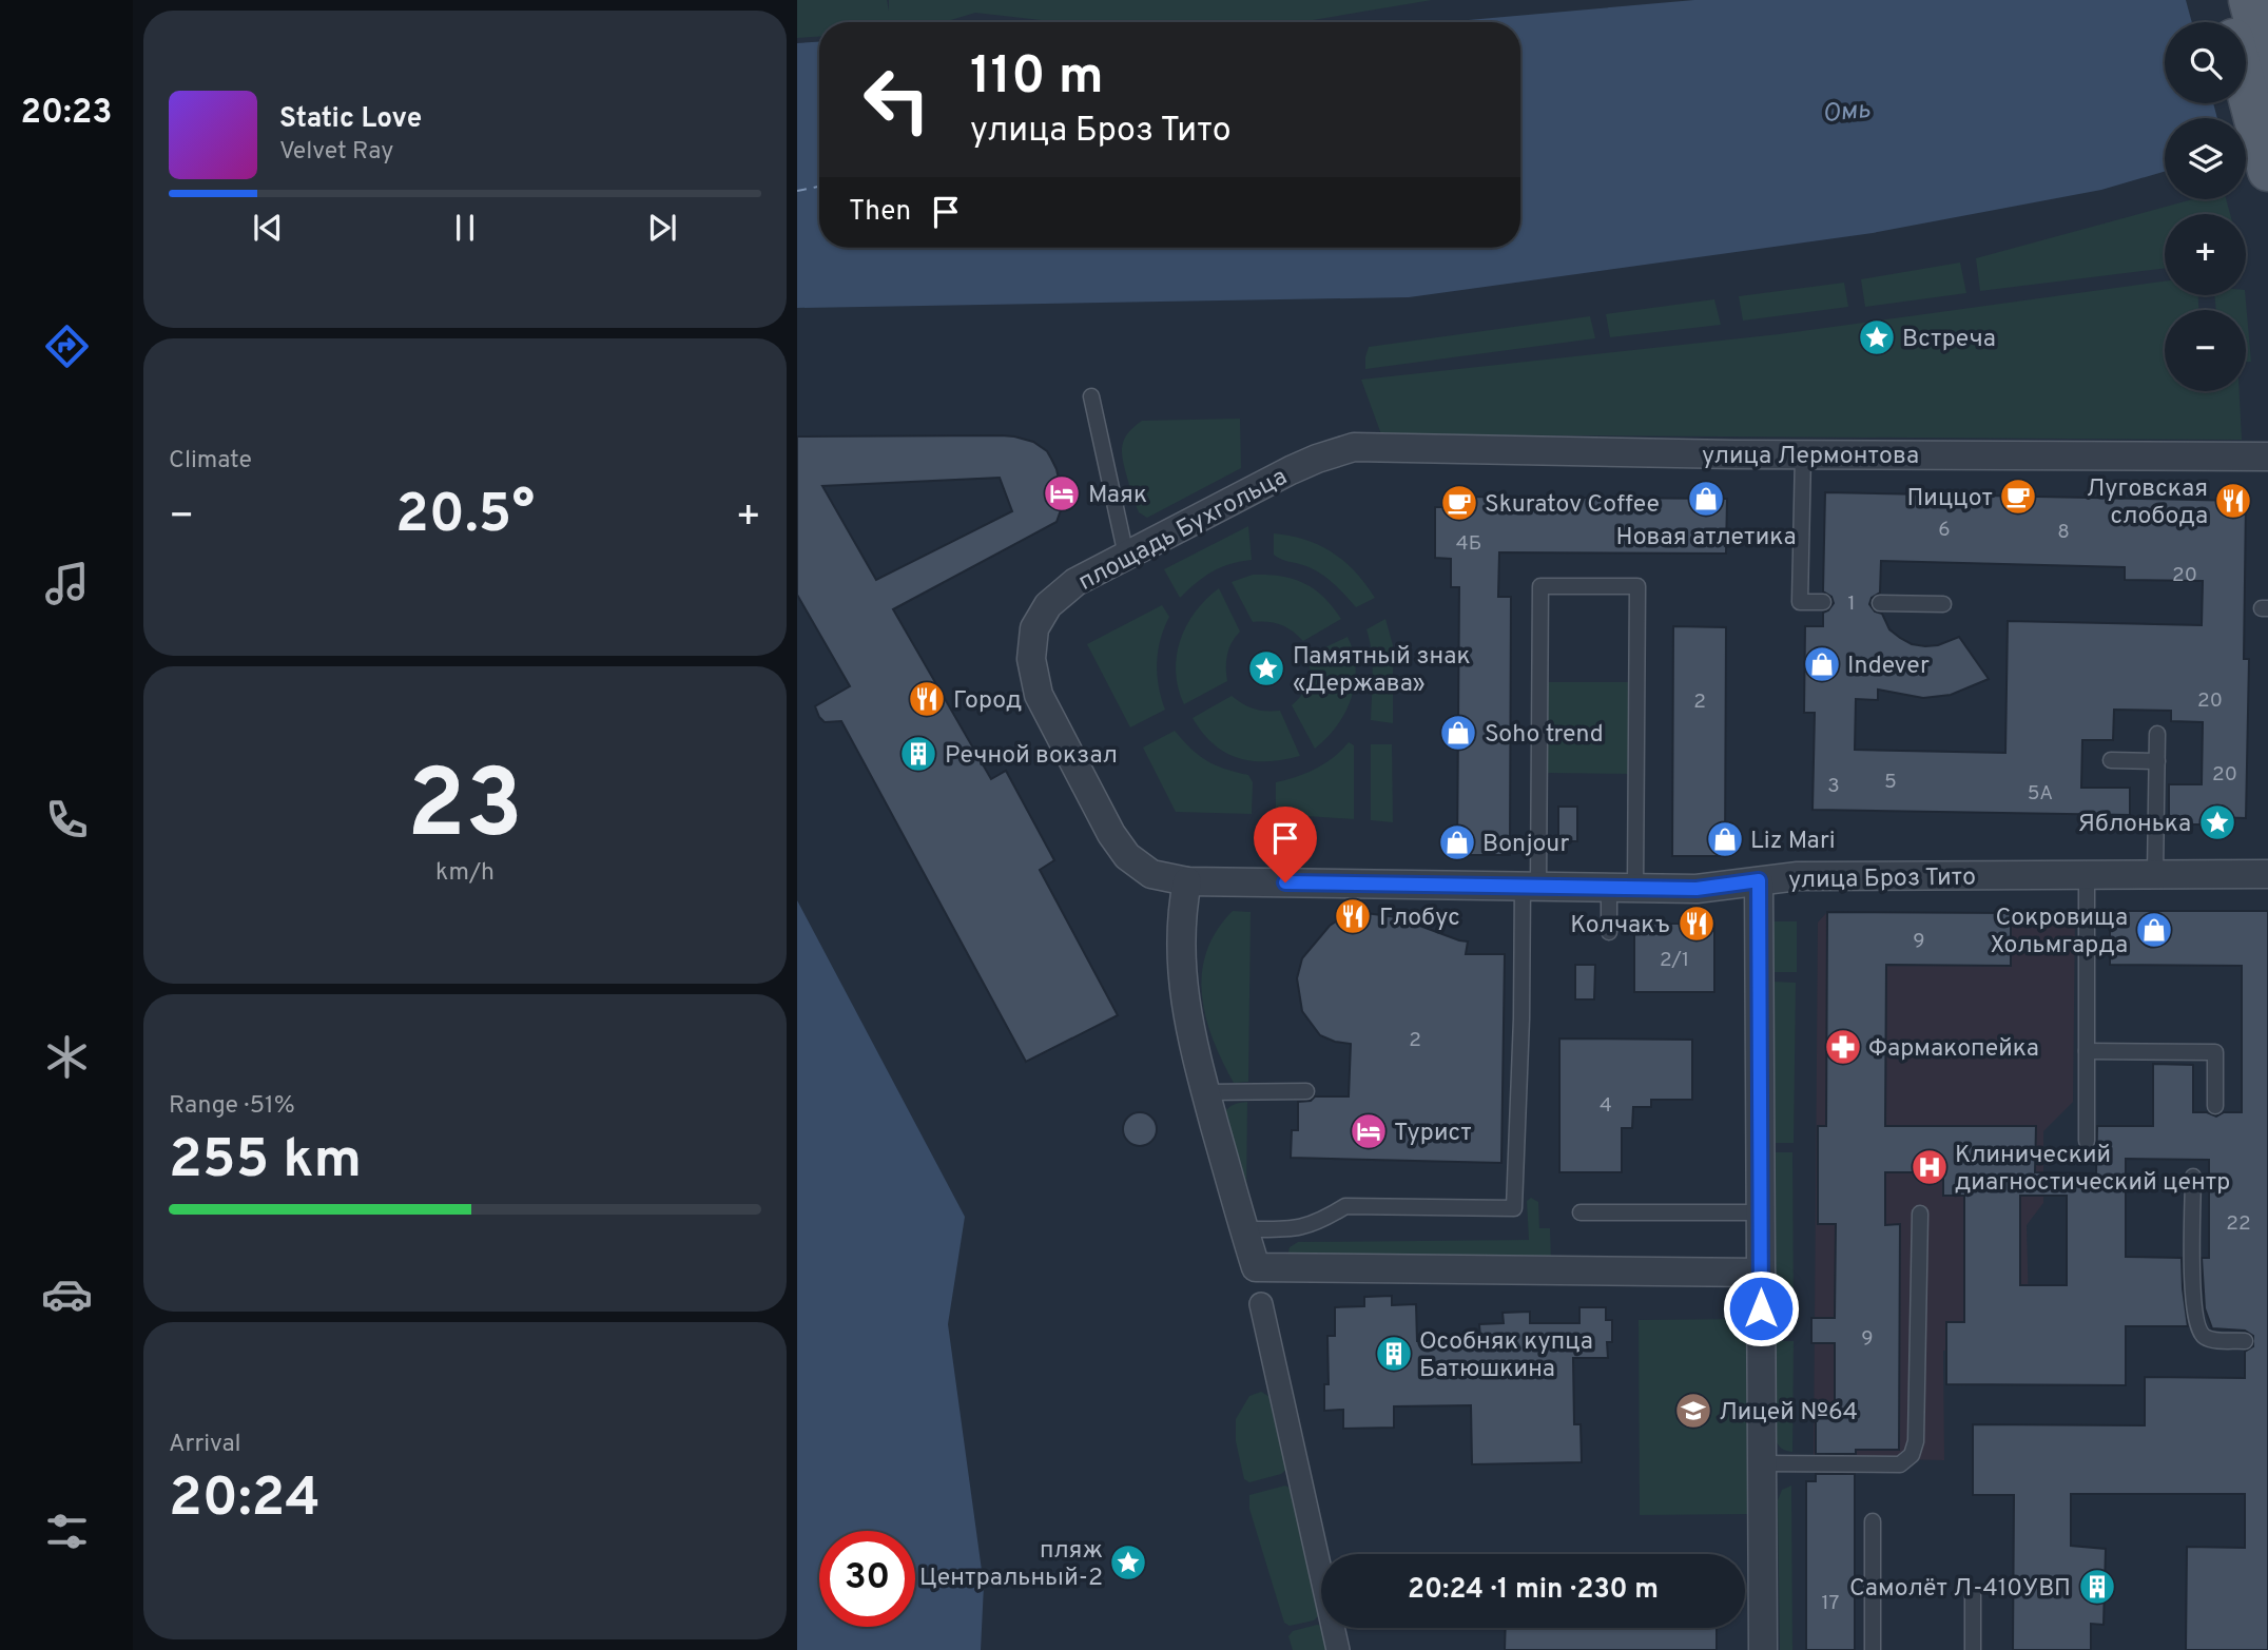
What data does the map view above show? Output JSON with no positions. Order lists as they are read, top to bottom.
{
  "streets": {
    "street": ["улица Лермонтова", "площадь Бухгольца", "улица Броз Тито"]
  },
  "crossings": [
    ["улица Лермонтова", "площадь Бухгольца"],
    ["площадь Бухгольца", "улица Броз Тито"]
  ],
  "water": ["Омь"],
  "places": {
    "place": [
      "Встреча",
      "Памятный знак «Держава»",
      "Яблонька",
      "пляж Центральный-2"
    ],
    "hotel": ["Маяк", "Турист"],
    "cafe": ["Пиццот", "Skuratov Coffee"],
    "shop": [
      "Новая атлетика",
      "Indever",
      "Soho trend",
      "Liz Mari",
      "Bonjour",
      "Сокровища Хольмгарда"
    ],
    "restaurant": [
      "Луговская слобода",
      "Город",
      "Глобус",
      "Колчакъ"
    ],
    "building": ["Речной вокзал", "Особняк купца Батюшкина", "Самолёт Л-410УВП"],
    "pharmacy": ["Фармакопейка"],
    "hospital": ["Клинический диагностический центр"],
    "school or university": ["Лицей №64"]
  },
  "house_numbers": [
    "6",
    "8",
    "4Б",
    "20",
    "1",
    "20",
    "2",
    "20",
    "5",
    "3",
    "5А",
    "9",
    "2/1",
    "2",
    "4",
    "22",
    "9",
    "17"
  ],
  "page": {
    "tabs": "20:23",
    "map_buttons": ["+", "−"],
    "turn": ["110 m", "улица Броз Тито"],
    "song": ["Static Love", "Velvet Ray"],
    "then": "Then",
    "tile": [
      "Climate",
      ["23", "km/h"],
      ["Range · 51%", "255 km"],
      ["Arrival", "20:24"]
    ],
    "heat": ["−", "20.5°", "+"],
    "limit": "30",
    "trip": "20:24 · 1 min · 230 m"
  }
}
